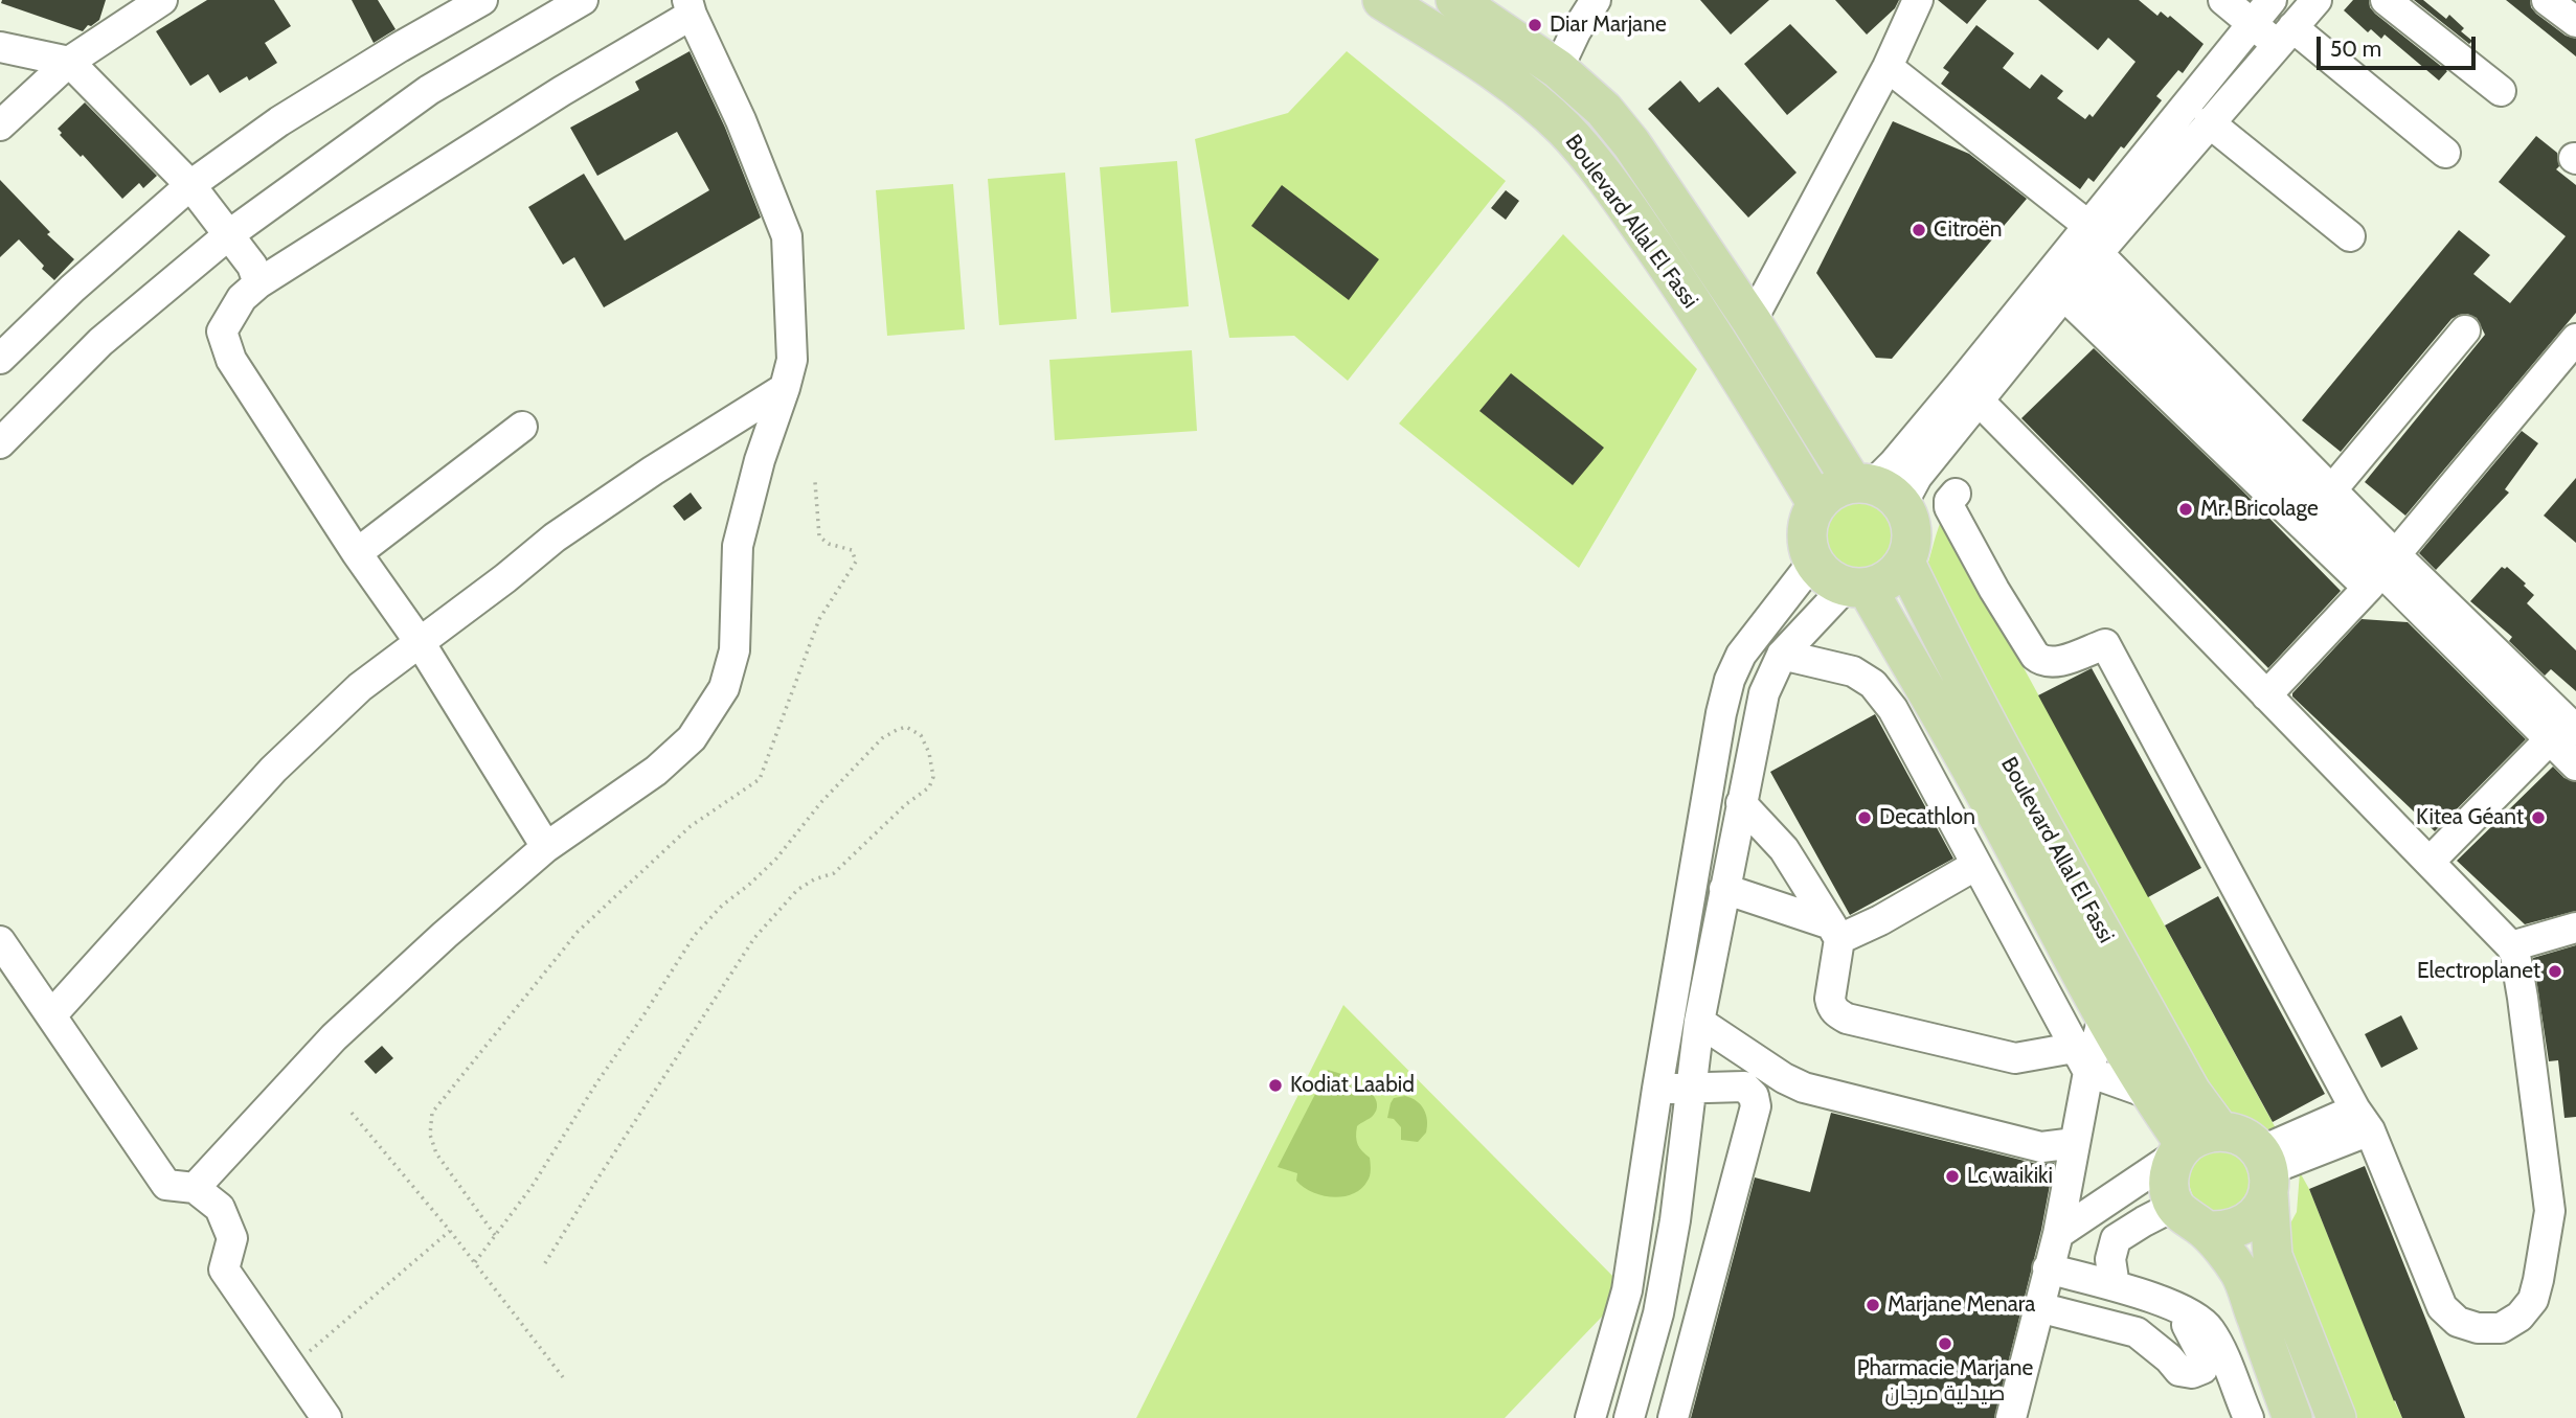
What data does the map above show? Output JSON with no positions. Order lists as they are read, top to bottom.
{
  "streets": {
    "main road": ["Boulevard Allal El Fassi"]
  },
  "places": [
    "Diar Marjane",
    "Citroën",
    "Mr. Bricolage",
    "Decathlon",
    "Kitea Géant",
    "Electroplanet",
    "Kodiat Laabid",
    "Lc waikiki",
    "Marjane Menara",
    "Pharmacie Marjane صيدلية مرجان"
  ],
  "scale_bar": "50 m"
}
